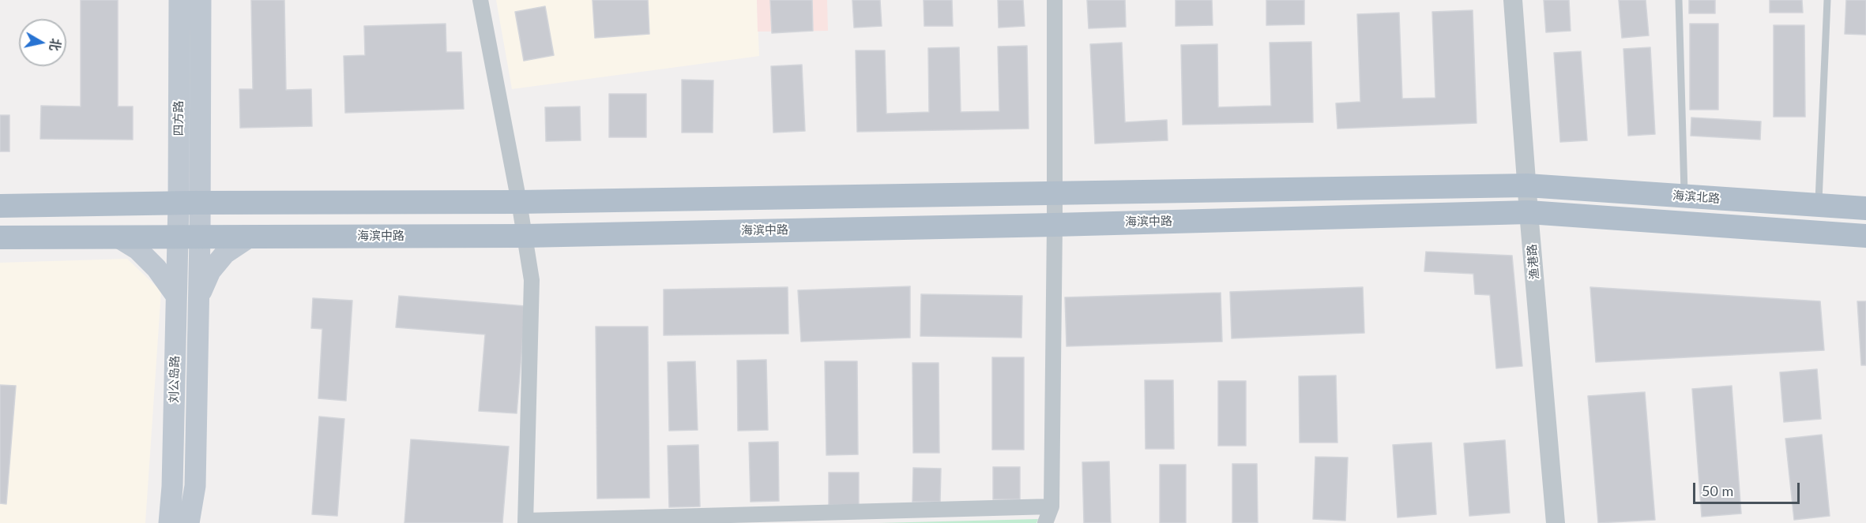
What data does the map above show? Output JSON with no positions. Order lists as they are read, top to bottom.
{
  "streets": {
    "main road": [
      "四方路",
      "海滨北路",
      "海滨中路",
      "刘公岛路"
    ],
    "street": ["渔港路"]
  },
  "crossings": [
    ["四方路", "海滨中路"],
    ["四方路", "刘公岛路"],
    ["海滨北路", "渔港路"],
    ["海滨中路", "渔港路"],
    ["海滨中路", "刘公岛路"]
  ],
  "scale_bar": "50 m",
  "north": "right"
}
